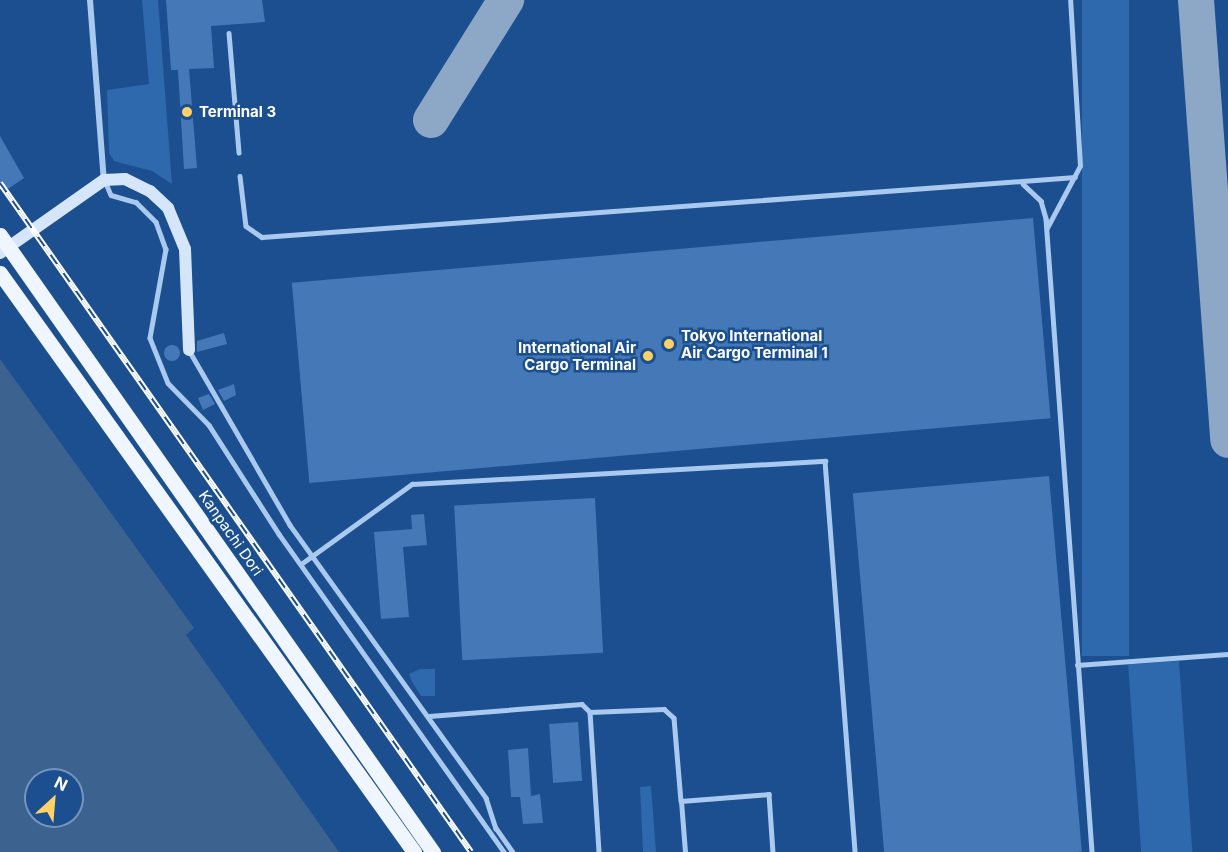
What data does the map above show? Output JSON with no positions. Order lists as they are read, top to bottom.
{
  "streets": {
    "main road": ["Kanpachi Dori"]
  },
  "places": ["Terminal 3", "Tokyo International Air Cargo Terminal 1", "International Air Cargo Terminal"],
  "north": "top right"
}
